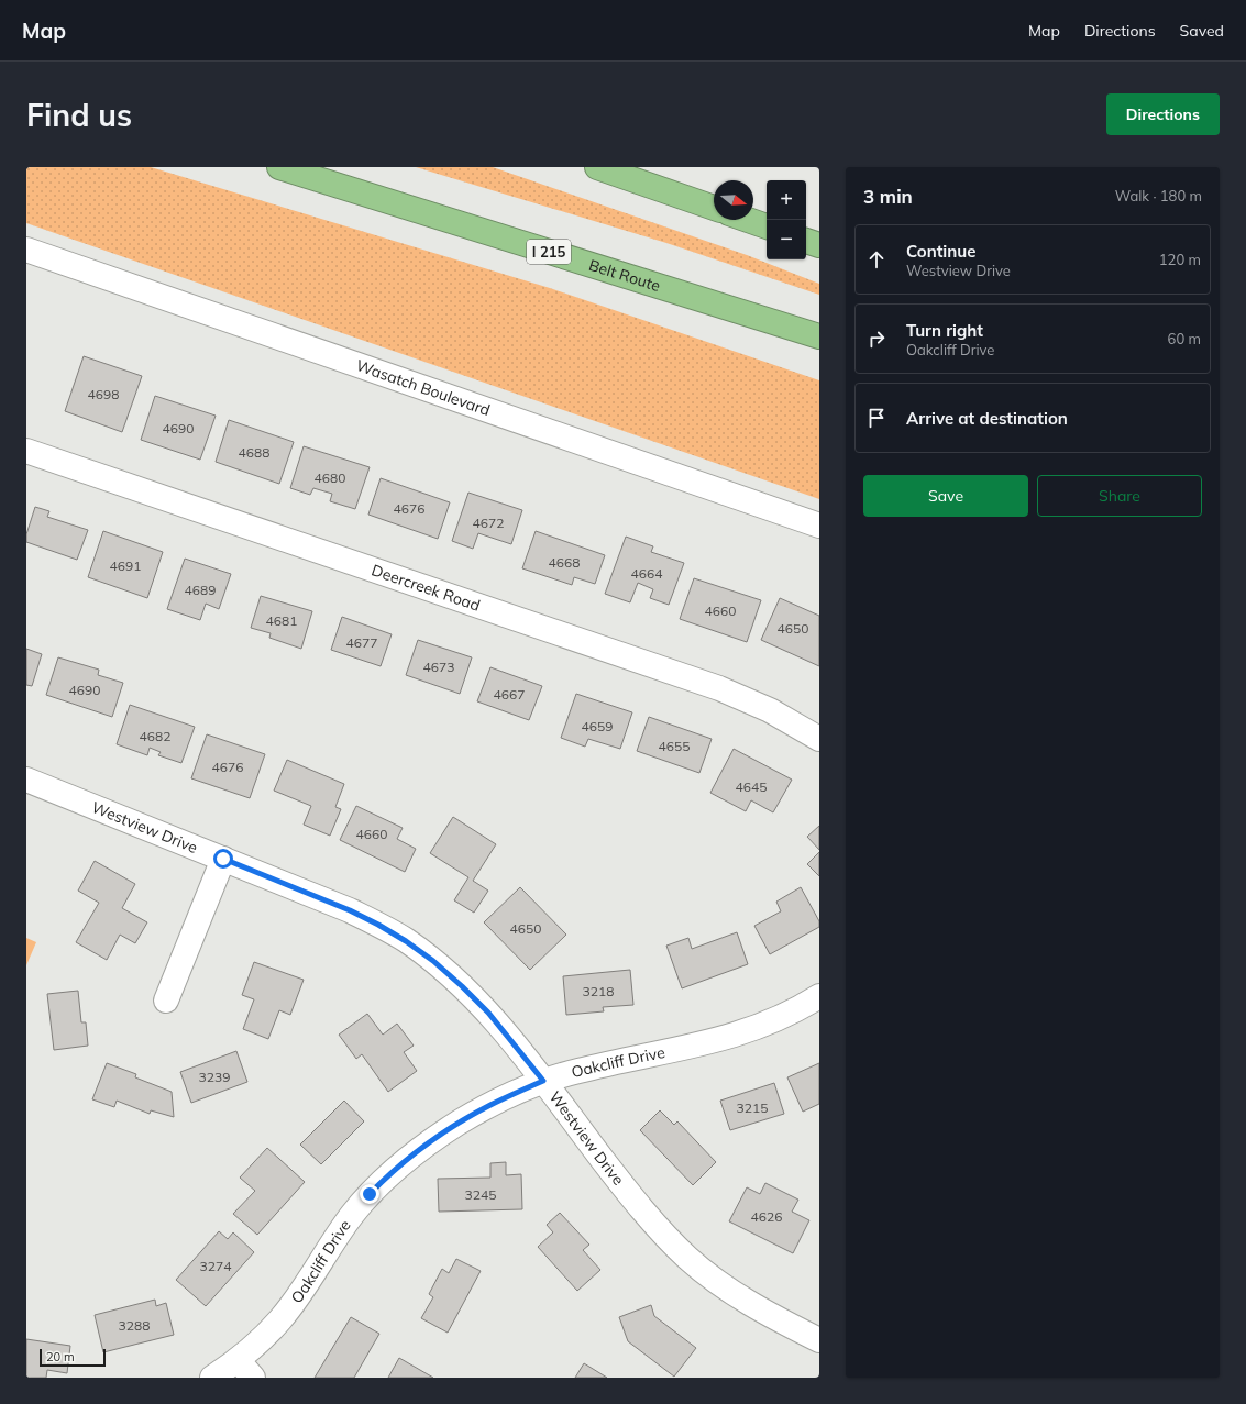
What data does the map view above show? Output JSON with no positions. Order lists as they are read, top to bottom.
{
  "streets": {
    "highway": ["I 215", "Belt Route"],
    "street": [
      "Wasatch Boulevard",
      "Deercreek Road",
      "Westview Drive",
      "Oakcliff Drive"
    ]
  },
  "crossings": [
    ["Westview Drive", "Oakcliff Drive"]
  ],
  "house_numbers": [
    "4698",
    "4690",
    "4688",
    "4680",
    "4676",
    "4672",
    "4668",
    "4691",
    "4664",
    "4689",
    "4660",
    "4681",
    "4650",
    "4677",
    "4673",
    "4690",
    "4667",
    "4659",
    "4682",
    "4655",
    "4676",
    "4645",
    "4660",
    "4650",
    "3218",
    "3239",
    "3215",
    "3245",
    "4626",
    "3274",
    "3288"
  ],
  "scale_bar": "20 m",
  "north": "right",
  "page": {
    "header": "Map",
    "nav": ["Map", "Directions", "Saved"],
    "buttons": [
      "Directions",
      ["Save", "Share"]
    ],
    "title": "Find us",
    "heading": ["3 min", "Walk · 180 m"],
    "map_buttons": ["+", "−"],
    "list": [
      ["Continue", "Westview Drive", "120 m"],
      ["Turn right", "Oakcliff Drive", "60 m"],
      "Arrive at destination"
    ],
    "scale": "20 m"
  }
}
